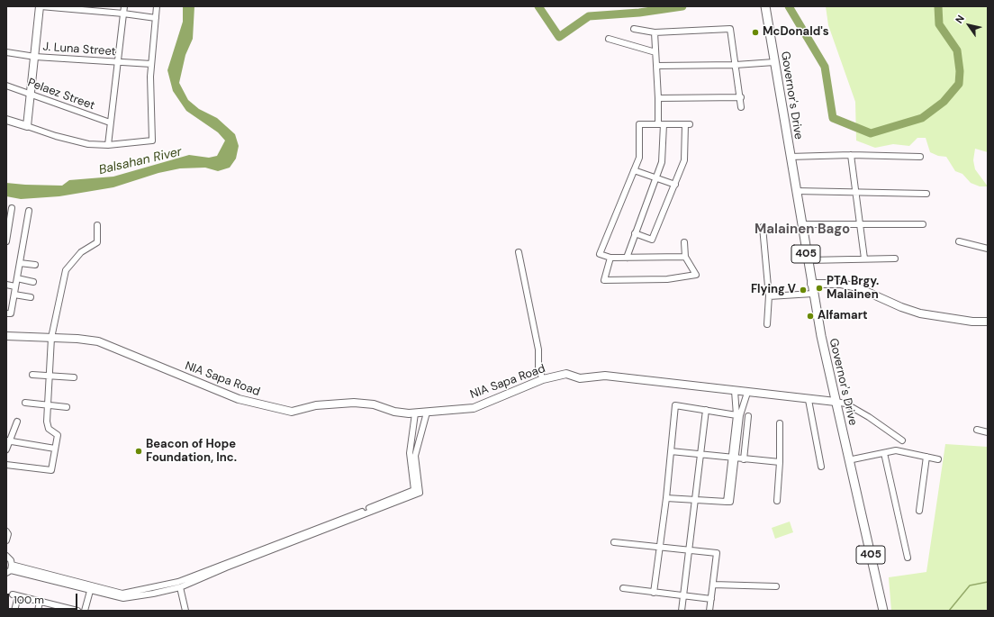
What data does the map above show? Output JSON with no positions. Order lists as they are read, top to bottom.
{
  "streets": {
    "main road": ["Governor's Drive", "405"],
    "street": ["J. Luna Street", "Pelaez Street", "NIA Sapa Road"]
  },
  "crossings": [
    ["Governor's Drive", "NIA Sapa Road"]
  ],
  "districts": ["Malainen Bago"],
  "water": ["Balsahan River"],
  "places": [
    "McDonald's",
    "PTA Brgy. Malainen",
    "Flying V",
    "Alfamart",
    "Beacon of Hope Foundation, Inc."
  ],
  "scale_bar": "100 m",
  "north": "top left"
}
